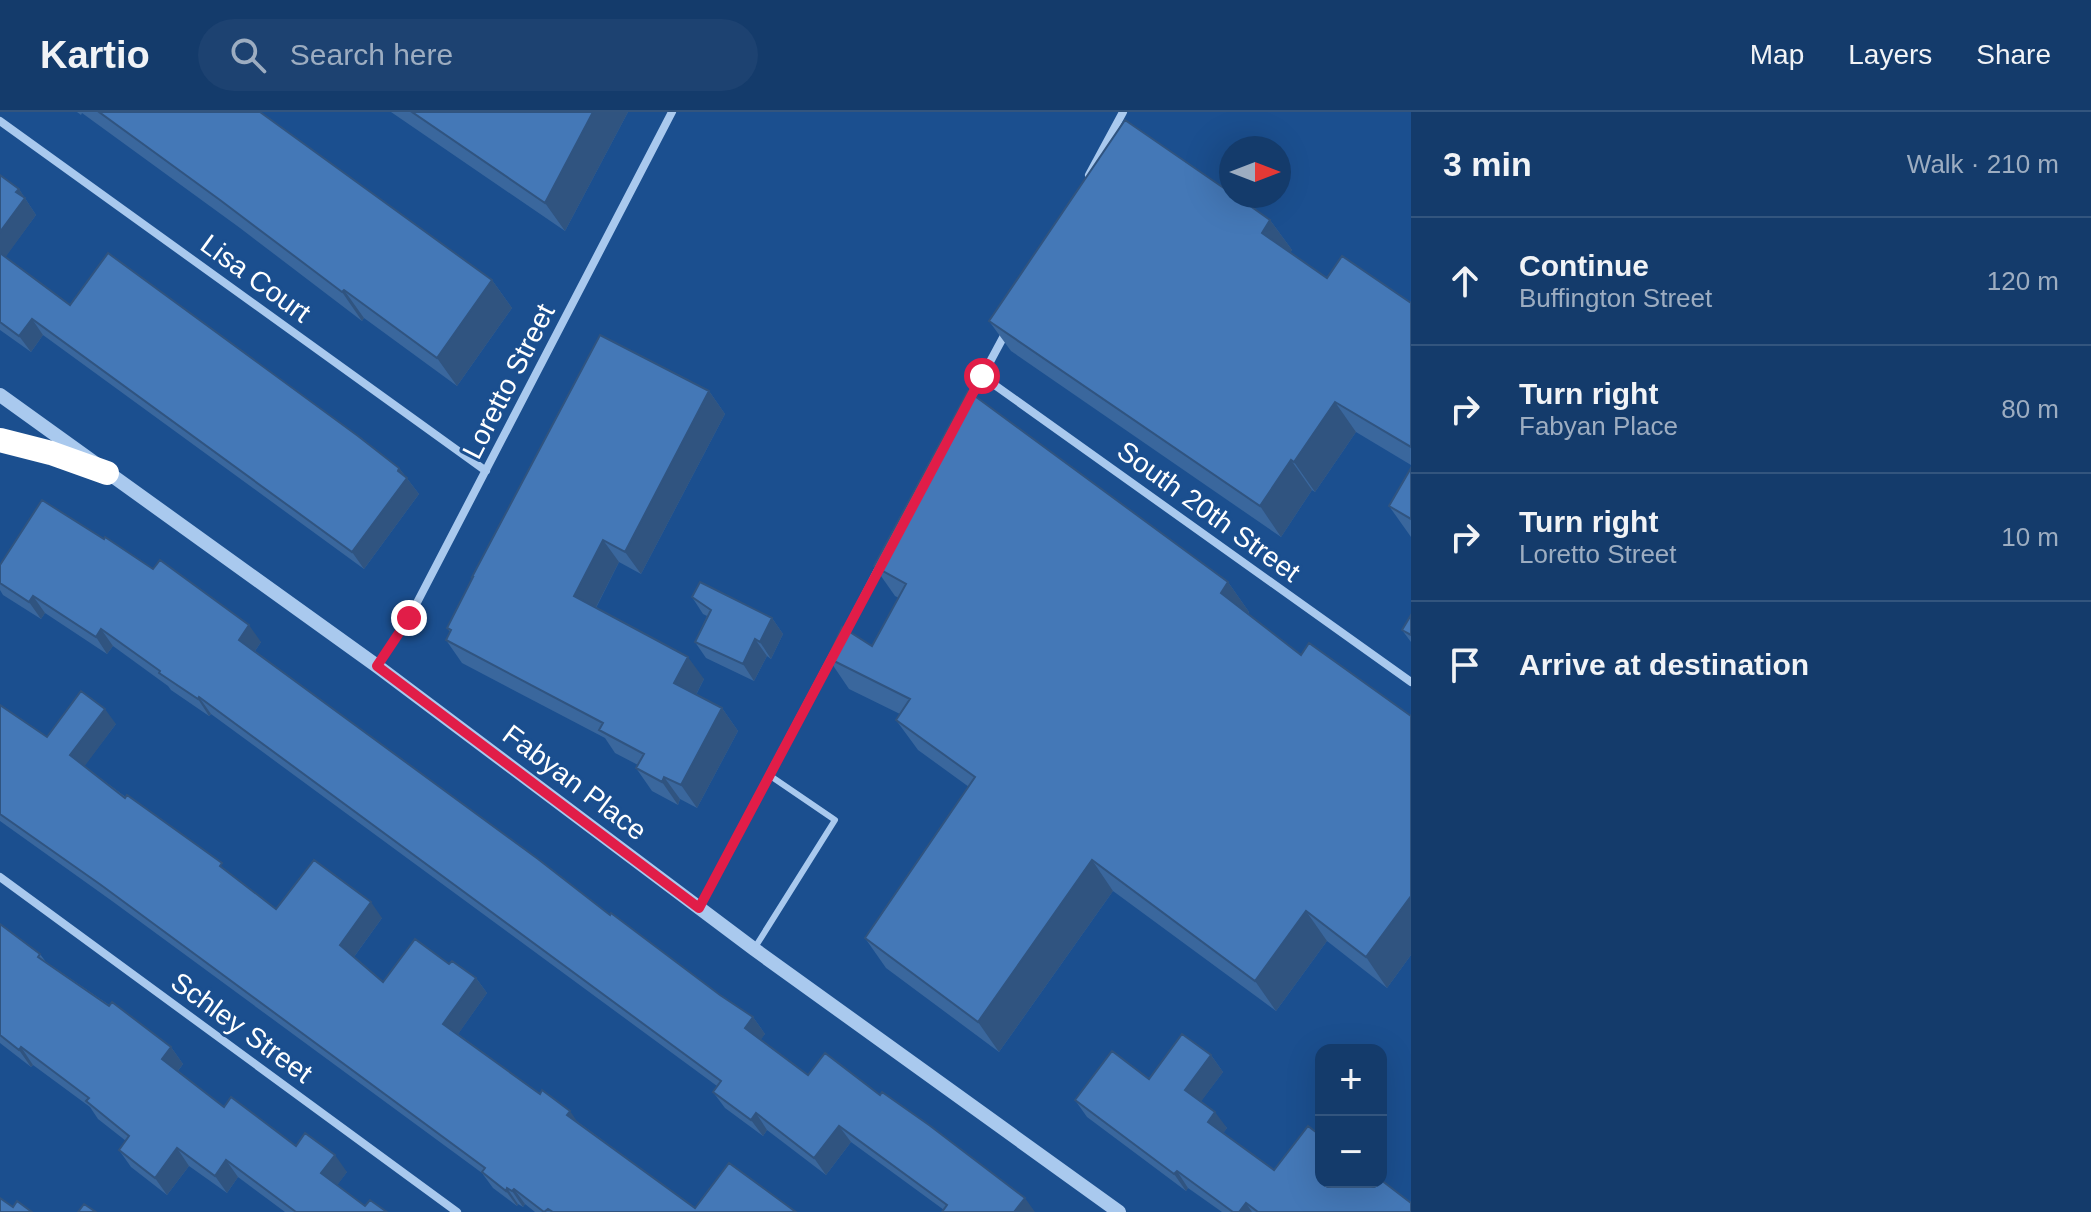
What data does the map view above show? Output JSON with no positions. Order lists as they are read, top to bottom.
{
  "streets": {
    "street": [
      "Lisa Court",
      "Loretto Street",
      "South 20th Street",
      "Fabyan Place",
      "Schley Street"
    ]
  },
  "crossings": [
    ["Lisa Court", "Loretto Street"],
    ["Loretto Street", "Fabyan Place"]
  ],
  "north": "right",
  "page": {
    "header": "Kartio",
    "search": "Search here",
    "nav": ["Map", "Layers", "Share"],
    "heading": ["3 min", "Walk · 210 m"],
    "list": [
      ["Continue", "Buffington Street", "120 m"],
      ["Turn right", "Fabyan Place", "80 m"],
      ["Turn right", "Loretto Street", "10 m"],
      "Arrive at destination"
    ],
    "map_buttons": ["+", "−"]
  }
}
